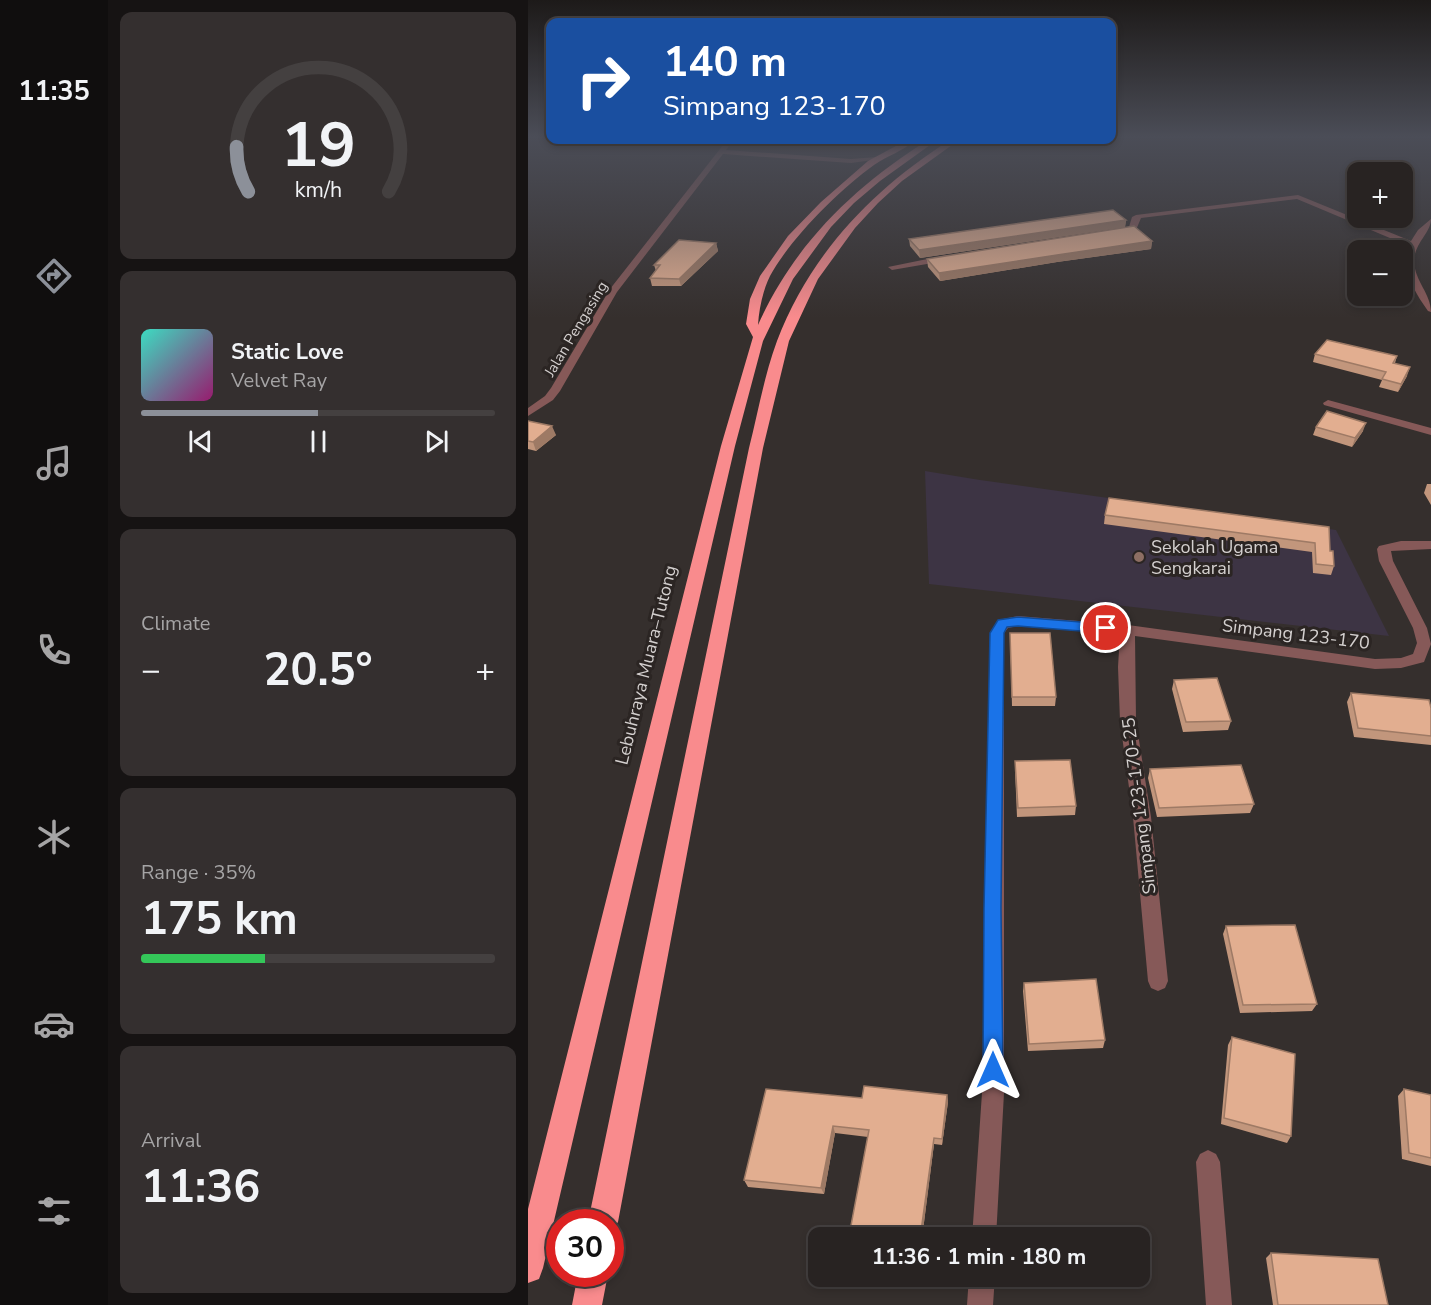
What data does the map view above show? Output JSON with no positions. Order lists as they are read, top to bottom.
{
  "streets": {
    "highway": ["Lebuhraya Muara–Tutong"],
    "street": ["Jalan Pengasing", "Simpang 123-170", "Simpang 123-170-25"]
  },
  "crossings": [
    ["Simpang 123-170", "Simpang 123-170-25"]
  ],
  "places": ["Sekolah Ugama Sengkarai"],
  "page": {
    "tabs": "11:35",
    "turn": ["140 m", "Simpang 123-170"],
    "map_buttons": ["+", "−"],
    "song": ["Static Love", "Velvet Ray"],
    "tile": [
      "Climate",
      ["Range · 35%", "175 km"],
      ["Arrival", "11:36"]
    ],
    "heat": ["−", "20.5°", "+"],
    "limit": "30",
    "trip": "11:36 · 1 min · 180 m",
    "gauge": ["19", "km/h"]
  }
}
